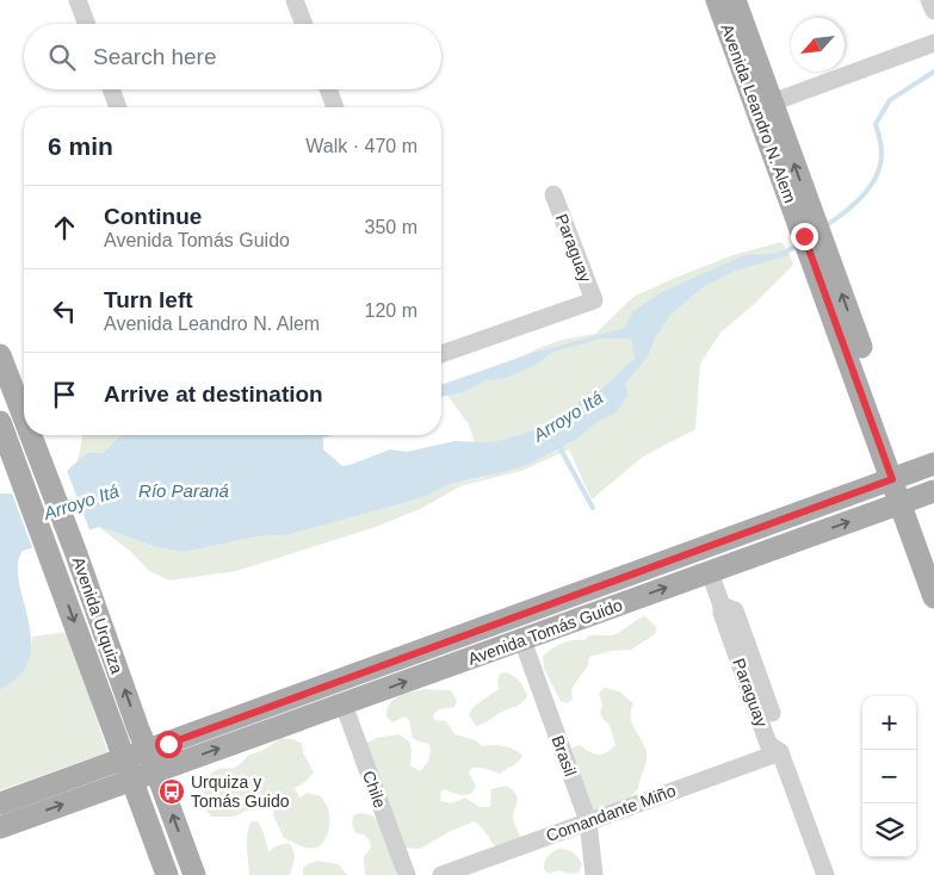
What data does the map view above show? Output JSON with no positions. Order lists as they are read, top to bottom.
{
  "streets": {
    "main road": ["Avenida Leandro N. Alem", "Avenida Urquiza", "Avenida Tomás Guido"],
    "street": [
      "Paraguay",
      "Brasil",
      "Chile",
      "Comandante Miño"
    ]
  },
  "crossings": [
    ["Avenida Leandro N. Alem", "Avenida Tomás Guido"],
    ["Paraguay", "Avenida Tomás Guido"],
    ["Paraguay", "Comandante Miño"],
    ["Avenida Urquiza", "Avenida Tomás Guido"],
    ["Avenida Tomás Guido", "Brasil"],
    ["Avenida Tomás Guido", "Chile"],
    ["Brasil", "Comandante Miño"]
  ],
  "water": ["Arroyo Itá", "Río Paraná"],
  "places": {
    "bus stop": ["Urquiza y Tomás Guido"]
  },
  "north": "bottom left",
  "page": {
    "search": "Search here",
    "heading": ["6 min", "Walk · 470 m"],
    "list": [
      ["Continue", "Avenida Tomás Guido", "350 m"],
      ["Turn left", "Avenida Leandro N. Alem", "120 m"],
      "Arrive at destination"
    ],
    "map_buttons": ["+", "−"]
  }
}
